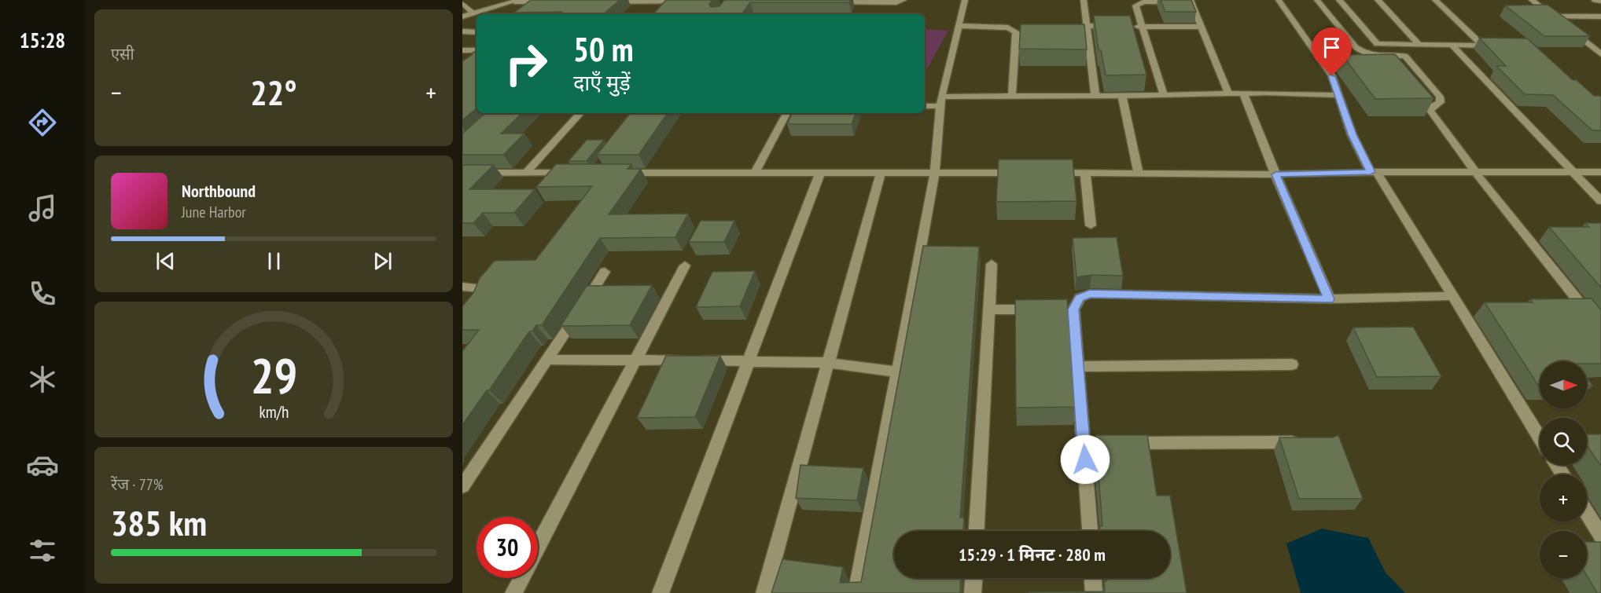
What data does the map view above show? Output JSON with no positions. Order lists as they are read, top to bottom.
{
  "north": "right",
  "page": {
    "tabs": "15:28",
    "tile": [
      "एसी",
      ["रेंज · 77%", "385 km"]
    ],
    "turn": ["50 m", "दाएँ मुड़ें"],
    "heat": ["−", "22°", "+"],
    "song": ["Northbound", "June Harbor"],
    "map_buttons": ["+", "−"],
    "limit": "30",
    "trip": "15:29 · 1 मिनट · 280 m",
    "gauge": ["29", "km/h"]
  }
}
